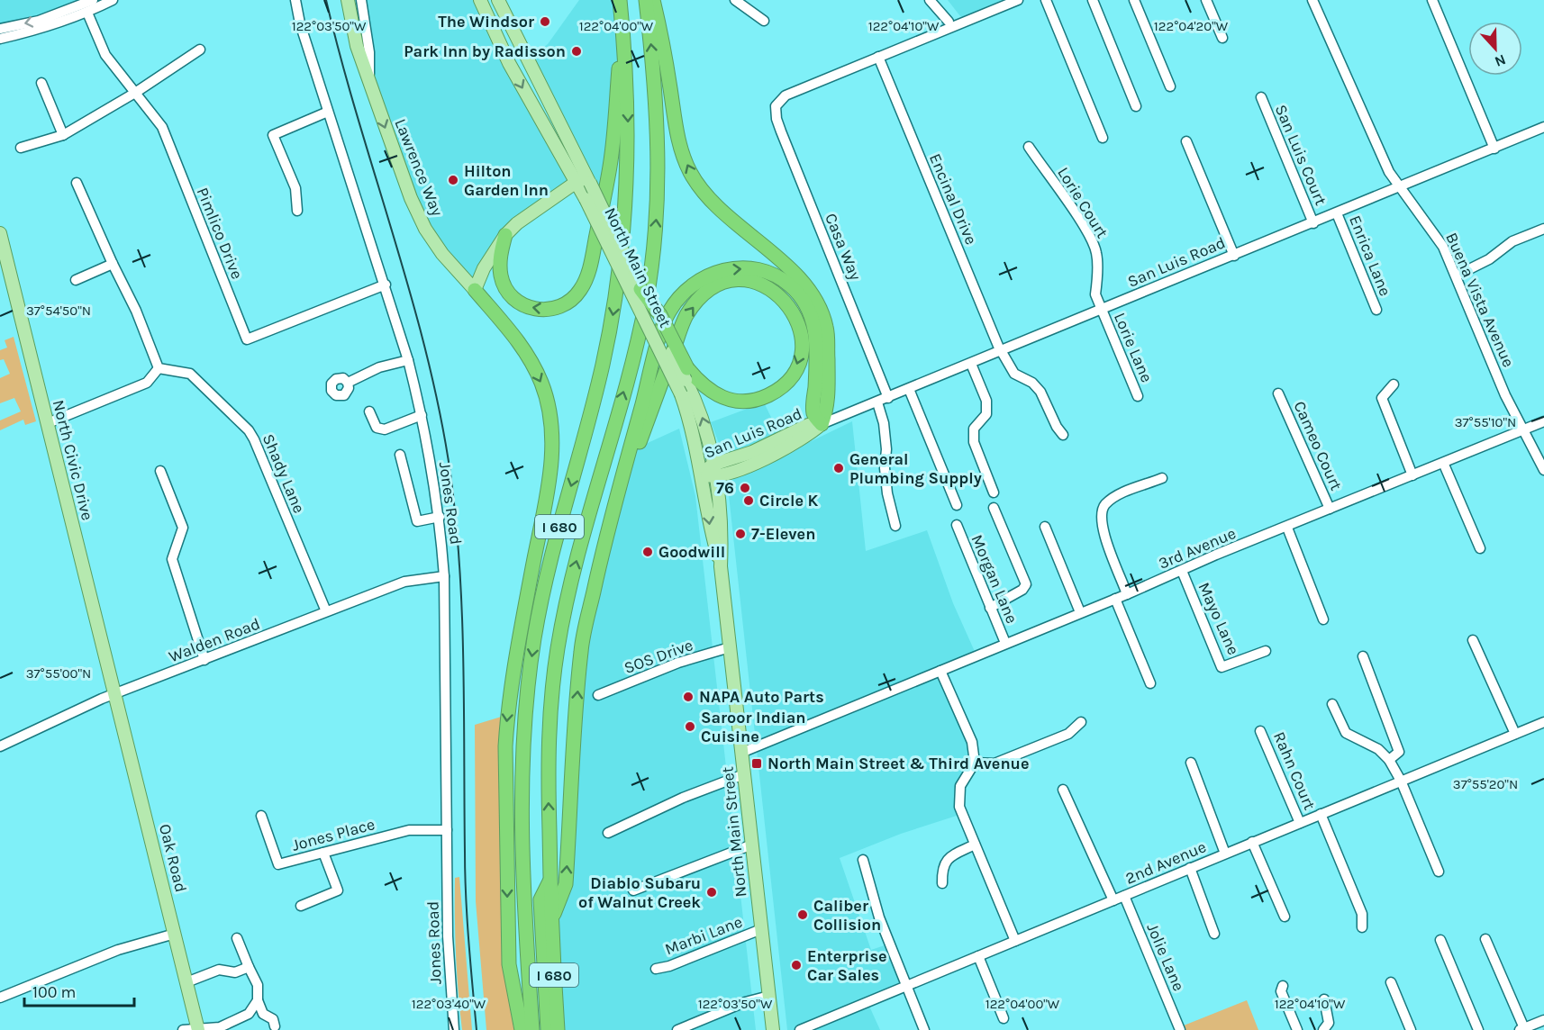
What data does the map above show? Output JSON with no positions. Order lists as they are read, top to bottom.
{
  "streets": {
    "highway": ["I 680"],
    "main road": [
      "Lawrence Way",
      "San Luis Road",
      "North Main Street",
      "North Civic Drive",
      "Oak Road"
    ],
    "street": [
      "San Luis Court",
      "Encinal Drive",
      "Lorie Court",
      "Pimlico Drive",
      "Casa Way",
      "Enrica Lane",
      "Buena Vista Avenue",
      "Lorie Lane",
      "Cameo Court",
      "Shady Lane",
      "Jones Road",
      "3rd Avenue",
      "Morgan Lane",
      "Mayo Lane",
      "Walden Road",
      "SOS Drive",
      "Rahn Court",
      "Jones Place",
      "2nd Avenue",
      "Marbi Lane",
      "Jolie Lane"
    ]
  },
  "crossings": [
    ["San Luis Court", "San Luis Road"],
    ["Encinal Drive", "Casa Way"],
    ["Encinal Drive", "San Luis Road"],
    ["Lorie Court", "San Luis Road"],
    ["Lorie Court", "Lorie Lane"],
    ["Pimlico Drive", "Jones Road"],
    ["Casa Way", "San Luis Road"],
    ["Enrica Lane", "San Luis Road"],
    ["San Luis Road", "North Main Street"],
    ["San Luis Road", "Buena Vista Avenue"],
    ["San Luis Road", "Lorie Lane"],
    ["North Main Street", "3rd Avenue"],
    ["North Main Street", "SOS Drive"],
    ["North Main Street", "Marbi Lane"],
    ["Buena Vista Avenue", "3rd Avenue"],
    ["Cameo Court", "3rd Avenue"],
    ["North Civic Drive", "Walden Road"],
    ["North Civic Drive", "Oak Road"],
    ["Shady Lane", "Walden Road"],
    ["Jones Road", "Walden Road"],
    ["Jones Road", "Jones Place"],
    ["3rd Avenue", "Morgan Lane"],
    ["3rd Avenue", "Mayo Lane"],
    ["Walden Road", "Oak Road"],
    ["Rahn Court", "2nd Avenue"],
    ["2nd Avenue", "Jolie Lane"]
  ],
  "one_way": ["Lawrence Way"],
  "places": {
    "other": [
      "The Windsor",
      "Park Inn by Radisson",
      "Hilton Garden Inn",
      "General Plumbing Supply",
      "76",
      "Circle K",
      "7-Eleven",
      "Goodwill",
      "NAPA Auto Parts",
      "Saroor Indian Cuisine",
      "Diablo Subaru of Walnut Creek",
      "Caliber Collision",
      "Enterprise Car Sales"
    ],
    "transit": ["North Main Street & Third Avenue"]
  },
  "scale_bar": "100 m",
  "north": "bottom",
  "coordinates": [
    "122°04'10\"W",
    "122°04'20\"W",
    "122°03'50\"W",
    "122°04'00\"W",
    "37°54'50\"N",
    "37°55'10\"N",
    "37°55'00\"N",
    "37°55'20\"N",
    "122°03'40\"W"
  ]
}
